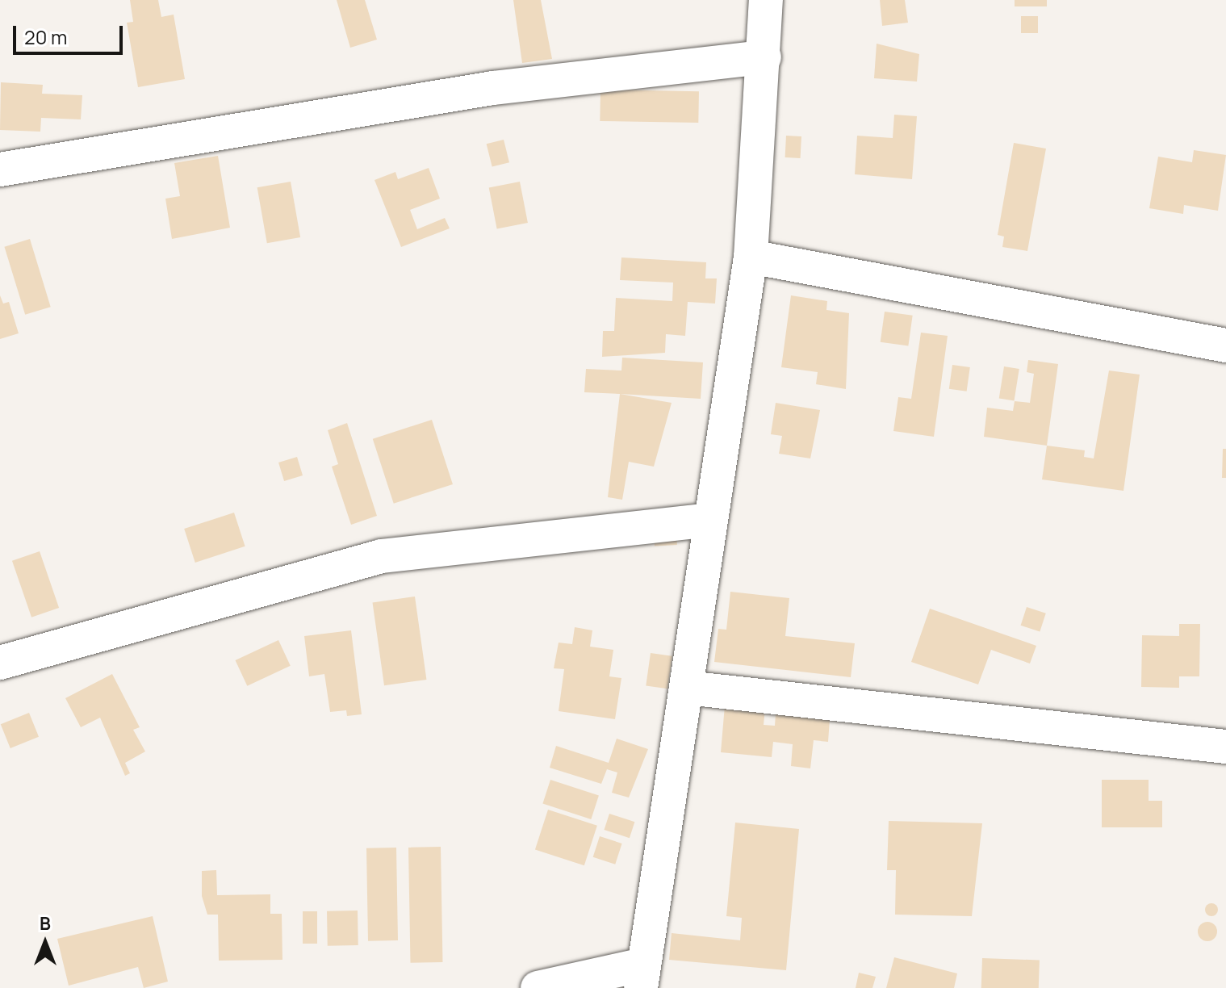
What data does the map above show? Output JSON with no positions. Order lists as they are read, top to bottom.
{
  "scale_bar": "20 m",
  "north": "top"
}
